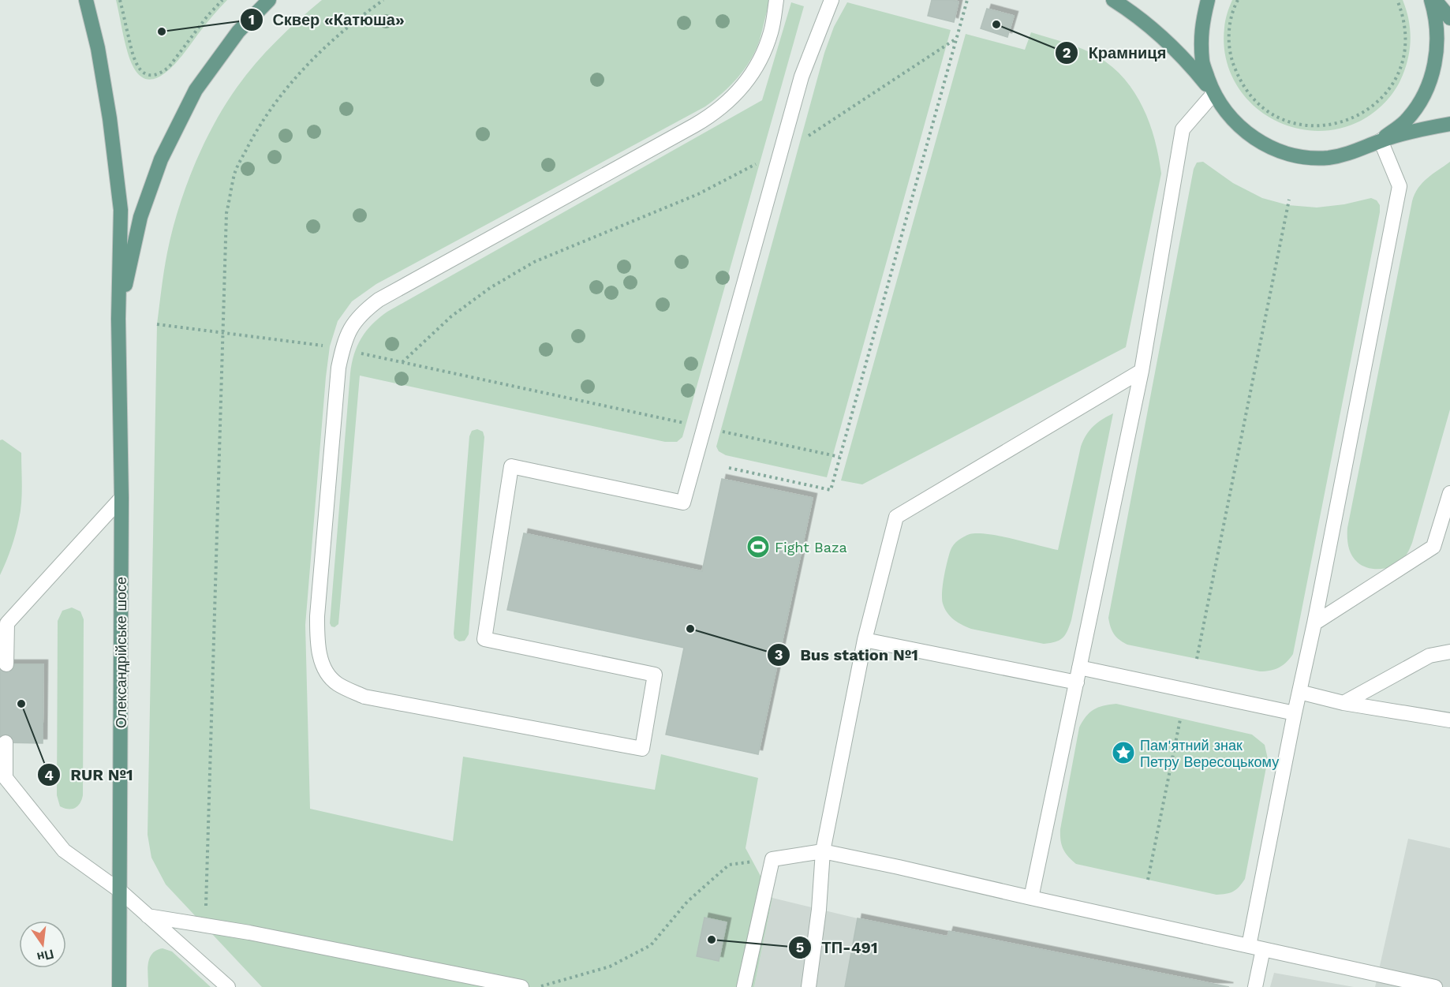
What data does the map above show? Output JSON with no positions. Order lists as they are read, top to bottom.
{
  "streets": {
    "main road": ["Олександрійське шосе"]
  },
  "places": {
    "other": [
      "Крамниця",
      "Сквер «Катюша»",
      "Bus station №1",
      "RUR №1",
      "ТП-491"
    ],
    "sports": ["Fight Baza"],
    "place": ["Пам'ятний знак Петру Вересоцькому"]
  },
  "north": "bottom"
}
